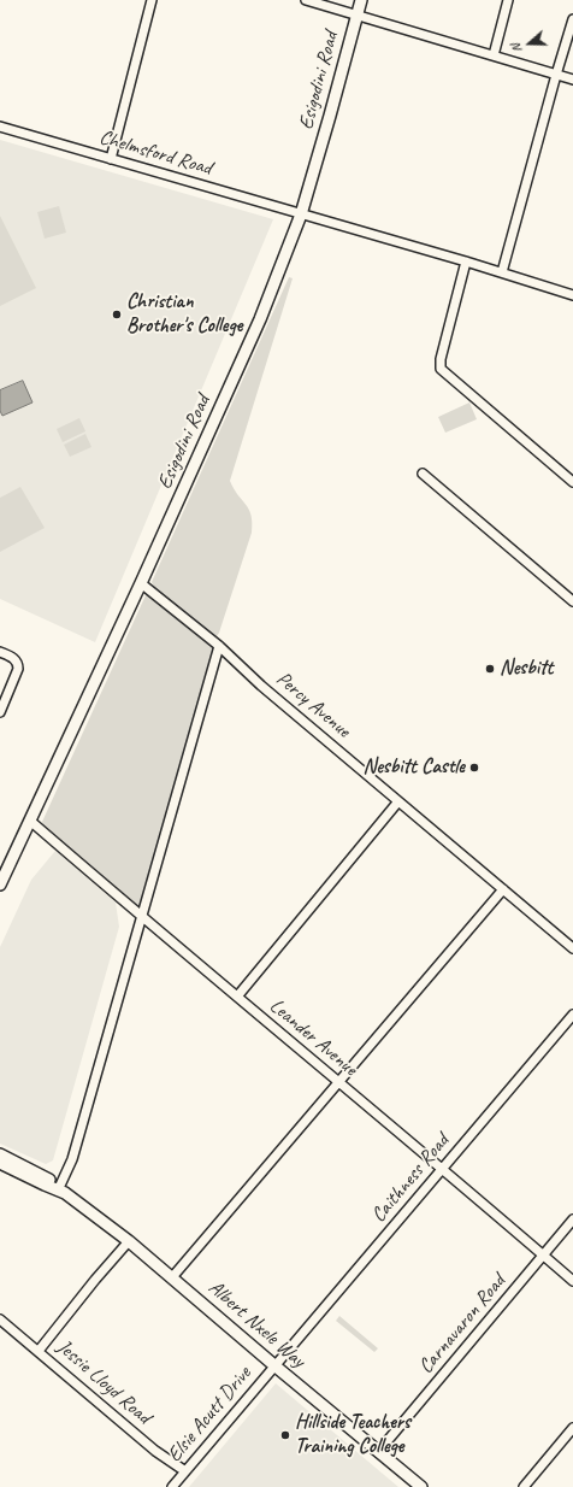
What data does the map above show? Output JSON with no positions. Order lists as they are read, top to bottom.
{
  "streets": {
    "main road": ["Esigodini Road", "Albert Nxele Way"],
    "street": [
      "Chelmsford Road",
      "Percy Avenue",
      "Leander Avenue",
      "Caithness Road",
      "Carnavaron Road",
      "Jessie Lloyd Road",
      "Elsie Acutt Drive"
    ]
  },
  "crossings": [
    ["Esigodini Road", "Chelmsford Road"],
    ["Esigodini Road", "Percy Avenue"],
    ["Esigodini Road", "Leander Avenue"],
    ["Leander Avenue", "Caithness Road"],
    ["Leander Avenue", "Carnavaron Road"],
    ["Caithness Road", "Albert Nxele Way"],
    ["Caithness Road", "Elsie Acutt Drive"],
    ["Albert Nxele Way", "Carnavaron Road"],
    ["Albert Nxele Way", "Elsie Acutt Drive"],
    ["Jessie Lloyd Road", "Elsie Acutt Drive"]
  ],
  "places": [
    "Christian Brother's College",
    "Nesbitt",
    "Nesbitt Castle",
    "Hillside Teachers Training College"
  ],
  "north": "left"
}
